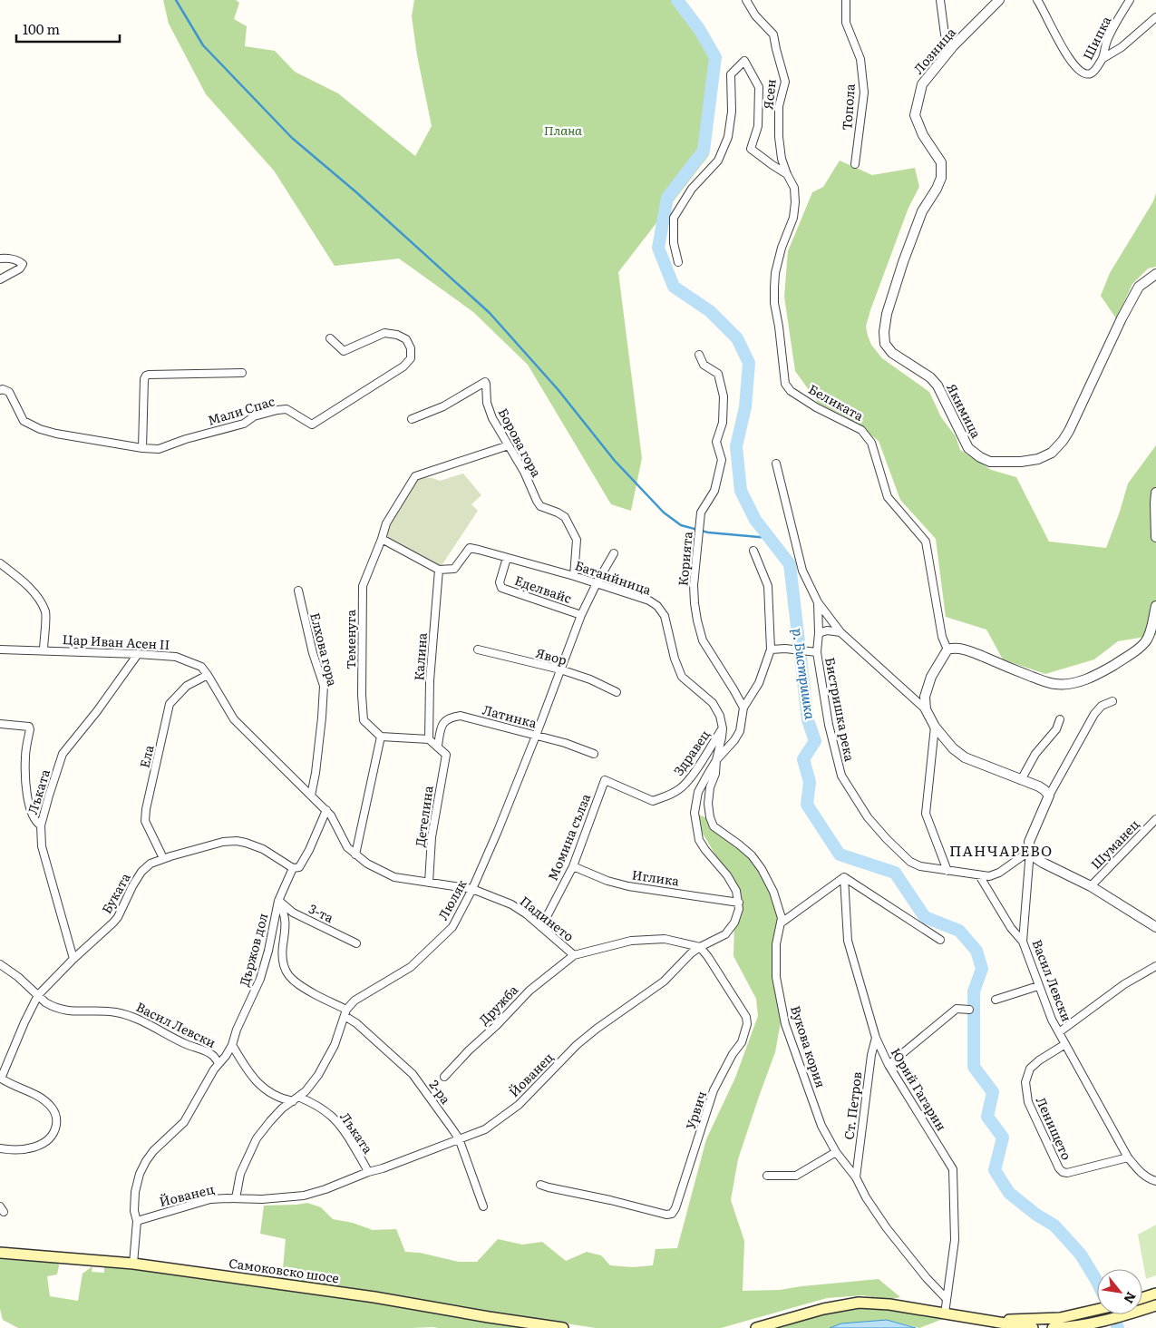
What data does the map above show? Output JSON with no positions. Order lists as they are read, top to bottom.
{
  "streets": {
    "main road": ["Самоковско шосе"],
    "street": [
      "Шипка",
      "Лозница",
      "Ясен",
      "Топола",
      "Беликата",
      "Мали Спас",
      "Якимица",
      "Борова гора",
      "Корията",
      "Батаийница",
      "Еделвайс",
      "Теменуга",
      "Цар Иван Асен II",
      "Елхова гора",
      "Калина",
      "Явор",
      "Бистришка река",
      "Латинка",
      "Здравец",
      "Ела",
      "Лъката",
      "Детелина",
      "Момина сълза",
      "Шуманец",
      "Иглика",
      "Буката",
      "Люляк",
      "3-та",
      "Падинето",
      "Държов дол",
      "Васил Левски",
      "Дружба",
      "Вукова кория",
      "Йованец",
      "Юрий Гагарин",
      "2-ра",
      "Ст. Петров",
      "Урвич",
      "Ленището"
    ]
  },
  "crossings": [
    ["Лозница", "Якимица"],
    ["Ясен", "Беликата"],
    ["Борова гора", "Батаийница"],
    ["Борова гора", "Теменуга"],
    ["Батаийница", "Еделвайс"],
    ["Батаийница", "Калина"],
    ["Батаийница", "Здравец"],
    ["Батаийница", "Люляк"],
    ["Батаийница", "Вукова кория"],
    ["Еделвайс", "Люляк"],
    ["Цар Иван Асен II", "Елхова гора"],
    ["Цар Иван Асен II", "Ела"],
    ["Цар Иван Асен II", "Лъката"],
    ["Цар Иван Асен II", "Падинето"],
    ["Цар Иван Асен II", "Държов дол"],
    ["Явор", "Люляк"],
    ["Бистришка река", "Васил Левски"],
    ["Латинка", "Детелина"],
    ["Латинка", "Люляк"],
    ["Здравец", "Момина сълза"],
    ["Ела", "Буката"],
    ["Лъката", "Буката"],
    ["Лъката", "Люляк"],
    ["Лъката", "Държов дол"],
    ["Лъката", "Йованец"],
    ["Детелина", "Падинето"],
    ["Момина сълза", "Иглика"],
    ["Момина сълза", "Падинето"],
    ["Иглика", "Йованец"],
    ["Буката", "Държов дол"],
    ["Буката", "Васил Левски"],
    ["Люляк", "Падинето"],
    ["Люляк", "Йованец"],
    ["Люляк", "2-ра"],
    ["3-та", "Държов дол"],
    ["3-та", "2-ра"],
    ["Падинето", "Държов дол"],
    ["Падинето", "Дружба"],
    ["Падинето", "Йованец"],
    ["Падинето", "Урвич"],
    ["Държов дол", "Васил Левски"],
    ["Държов дол", "Йованец"],
    ["Държов дол", "2-ра"],
    ["Държов дол", "Самоковско шосе"],
    ["Васил Левски", "Ленището"],
    ["Вукова кория", "Юрий Гагарин"],
    ["Вукова кория", "Ст. Петров"],
    ["Йованец", "2-ра"],
    ["Йованец", "Урвич"],
    ["Юрий Гагарин", "Ст. Петров"]
  ],
  "districts": ["ПАНЧАРЕВО"],
  "water": ["р. Бистришка"],
  "parks": ["Плана"],
  "scale_bar": "100 m",
  "north": "bottom right"
}
